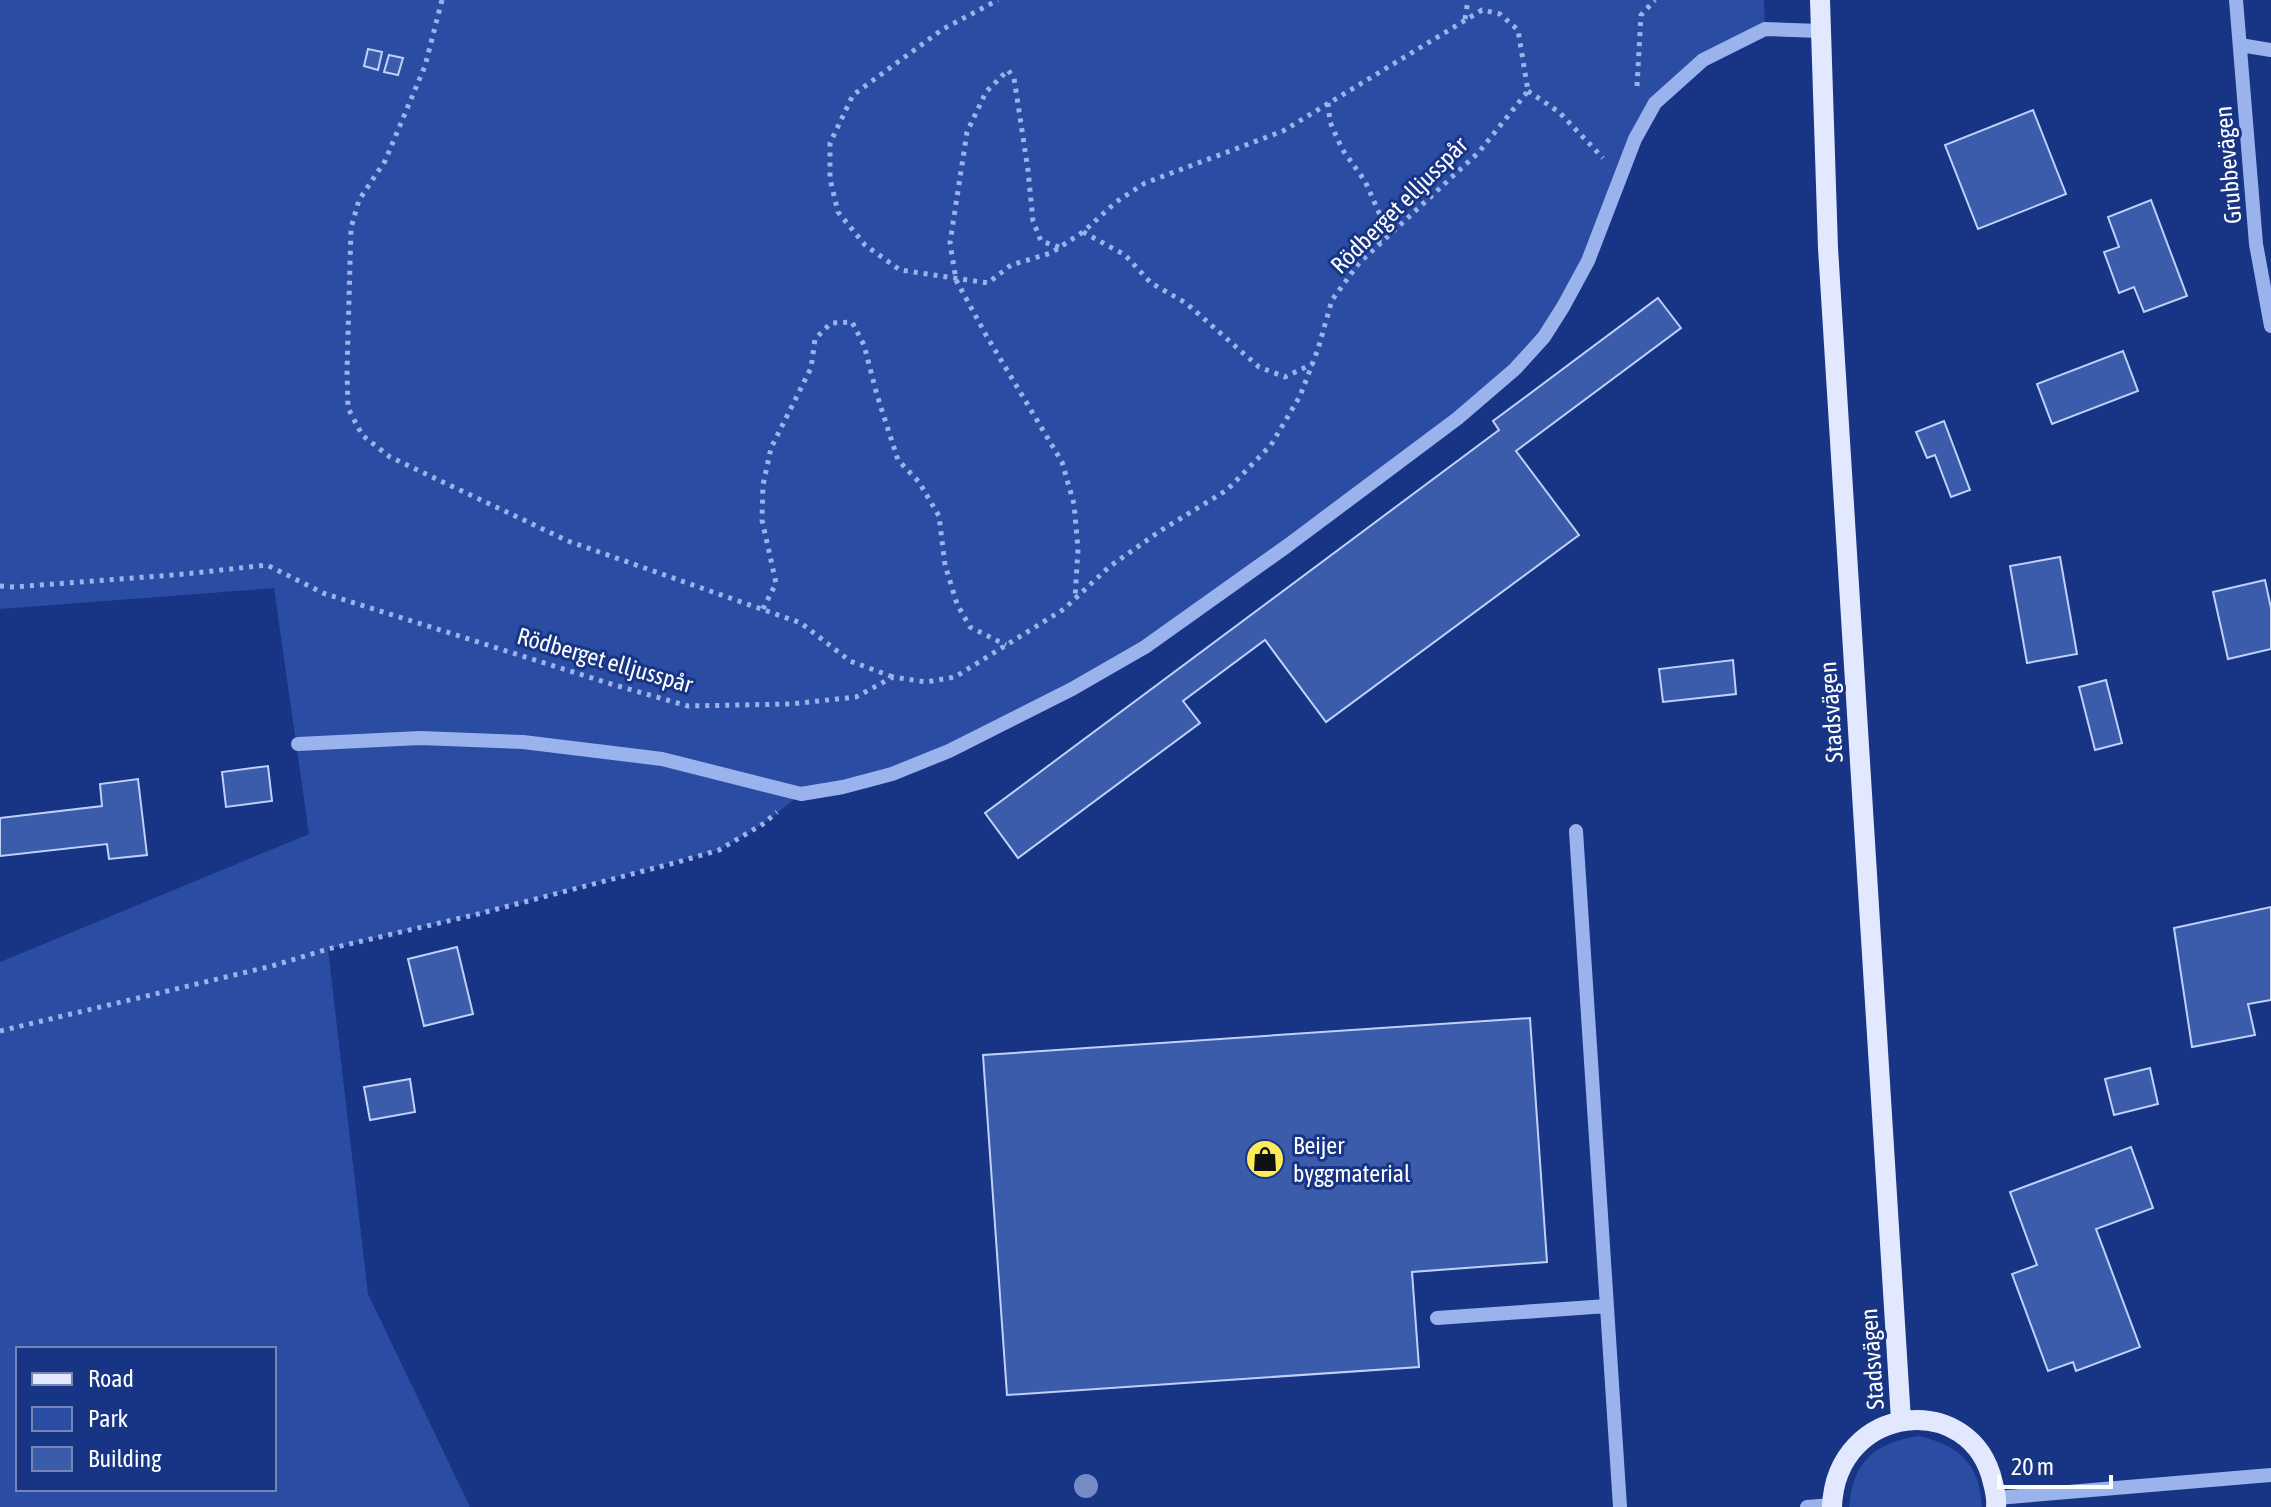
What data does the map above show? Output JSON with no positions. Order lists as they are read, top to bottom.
{
  "streets": {
    "main road": ["Stadsvägen"],
    "street": ["Grubbevägen"],
    "path": ["Rödberget elljusspår"]
  },
  "places": {
    "shop": ["Beijer byggmaterial"]
  },
  "legend": ["Road", "Park", "Building"],
  "scale_bar": "20 m"
}
